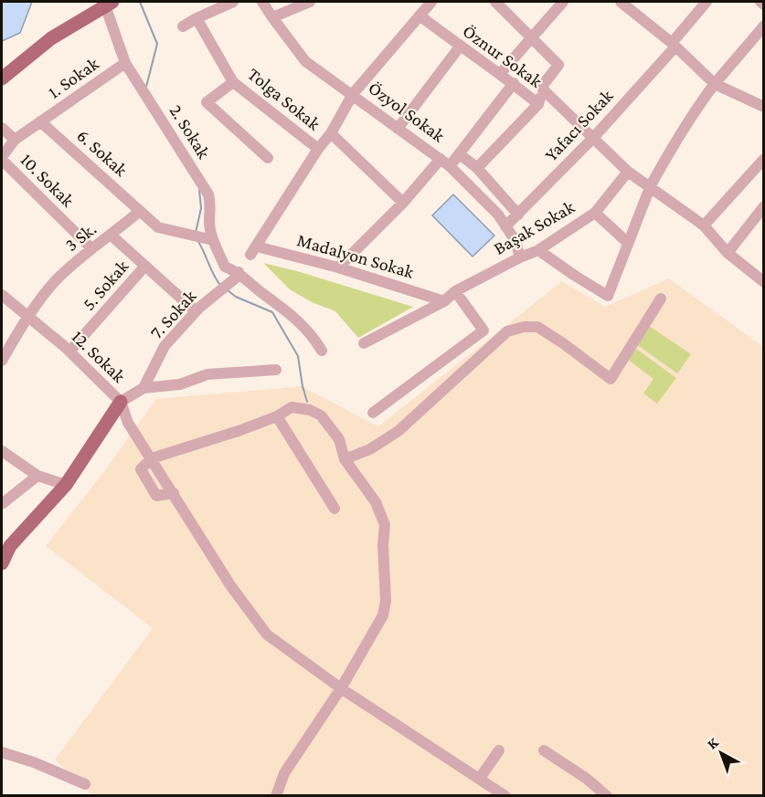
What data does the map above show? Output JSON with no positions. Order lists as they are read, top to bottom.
{
  "streets": {
    "street": [
      "Öznur Sokak",
      "1. Sokak",
      "Tolga Sokak",
      "Özyol Sokak",
      "Yafacı Sokak",
      "2. Sokak",
      "6. Sokak",
      "10. Sokak",
      "Başak Sokak",
      "3 Sk.",
      "Madalyon Sokak",
      "5. Sokak",
      "7. Sokak",
      "12. Sokak"
    ]
  },
  "crossings": [
    ["Öznur Sokak", "Madalyon Sokak"],
    ["1. Sokak", "2. Sokak"],
    ["1. Sokak", "6. Sokak"],
    ["1. Sokak", "10. Sokak"],
    ["Tolga Sokak", "Madalyon Sokak"],
    ["Özyol Sokak", "Yafacı Sokak"],
    ["Özyol Sokak", "Başak Sokak"],
    ["Özyol Sokak", "Madalyon Sokak"],
    ["2. Sokak", "7. Sokak"],
    ["6. Sokak", "3 Sk."],
    ["10. Sokak", "3 Sk."],
    ["Başak Sokak", "Madalyon Sokak"],
    ["3 Sk.", "12. Sokak"],
    ["5. Sokak", "12. Sokak"],
    ["7. Sokak", "12. Sokak"]
  ],
  "north": "top left"
}
